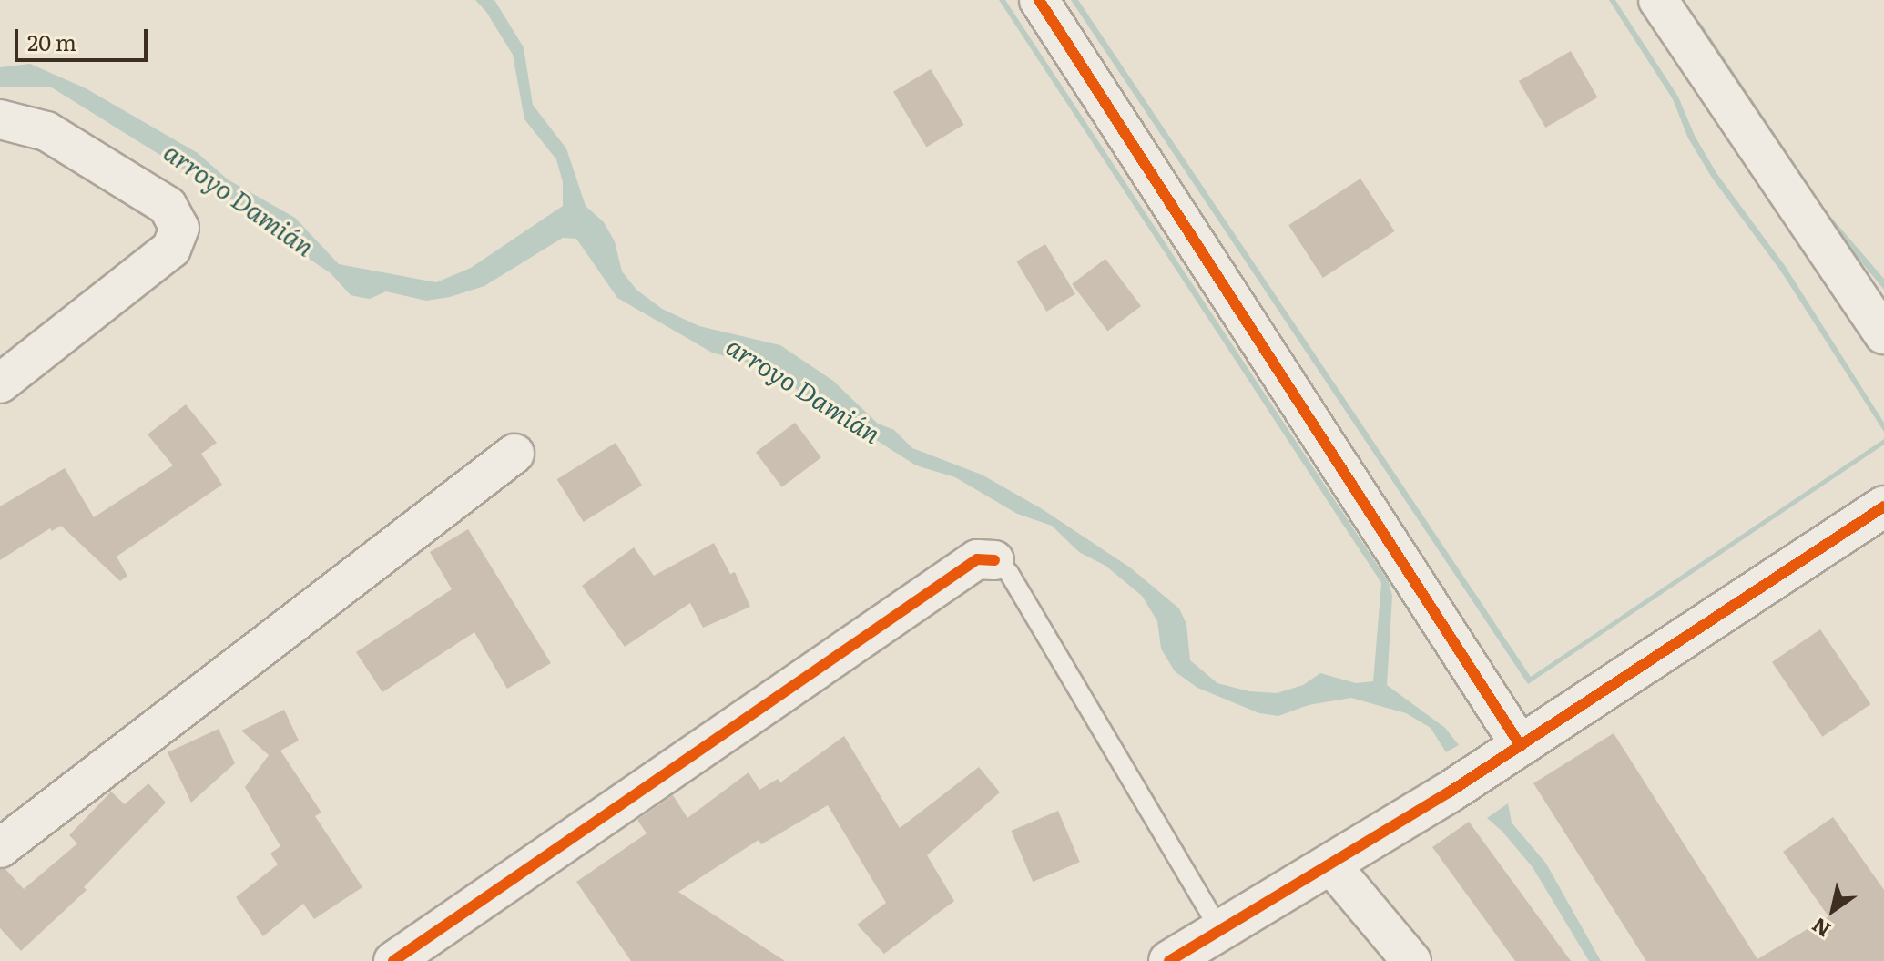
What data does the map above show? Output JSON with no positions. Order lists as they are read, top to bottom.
{
  "water": ["arroyo Damián"],
  "scale_bar": "20 m",
  "north": "bottom left"
}
